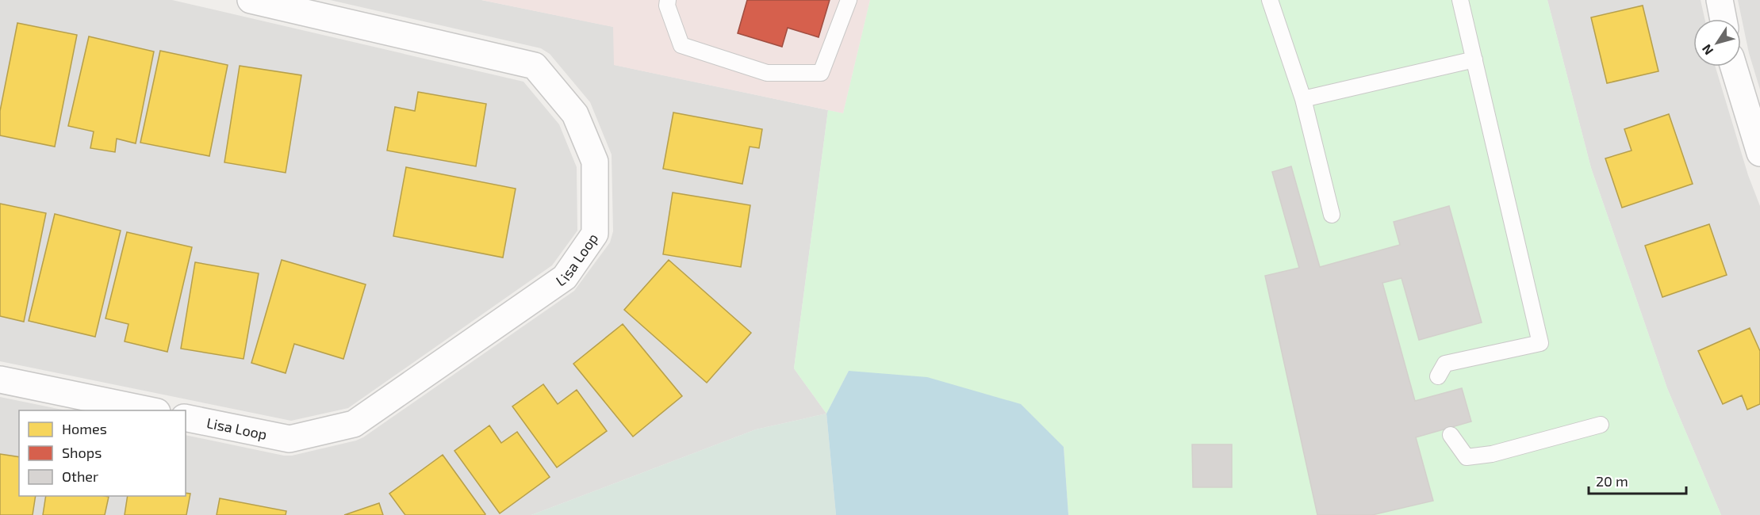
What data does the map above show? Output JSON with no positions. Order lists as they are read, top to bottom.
{
  "streets": {
    "street": ["Lisa Loop"]
  },
  "legend": ["Homes", "Shops", "Other"],
  "scale_bar": "20 m",
  "north": "bottom left"
}
